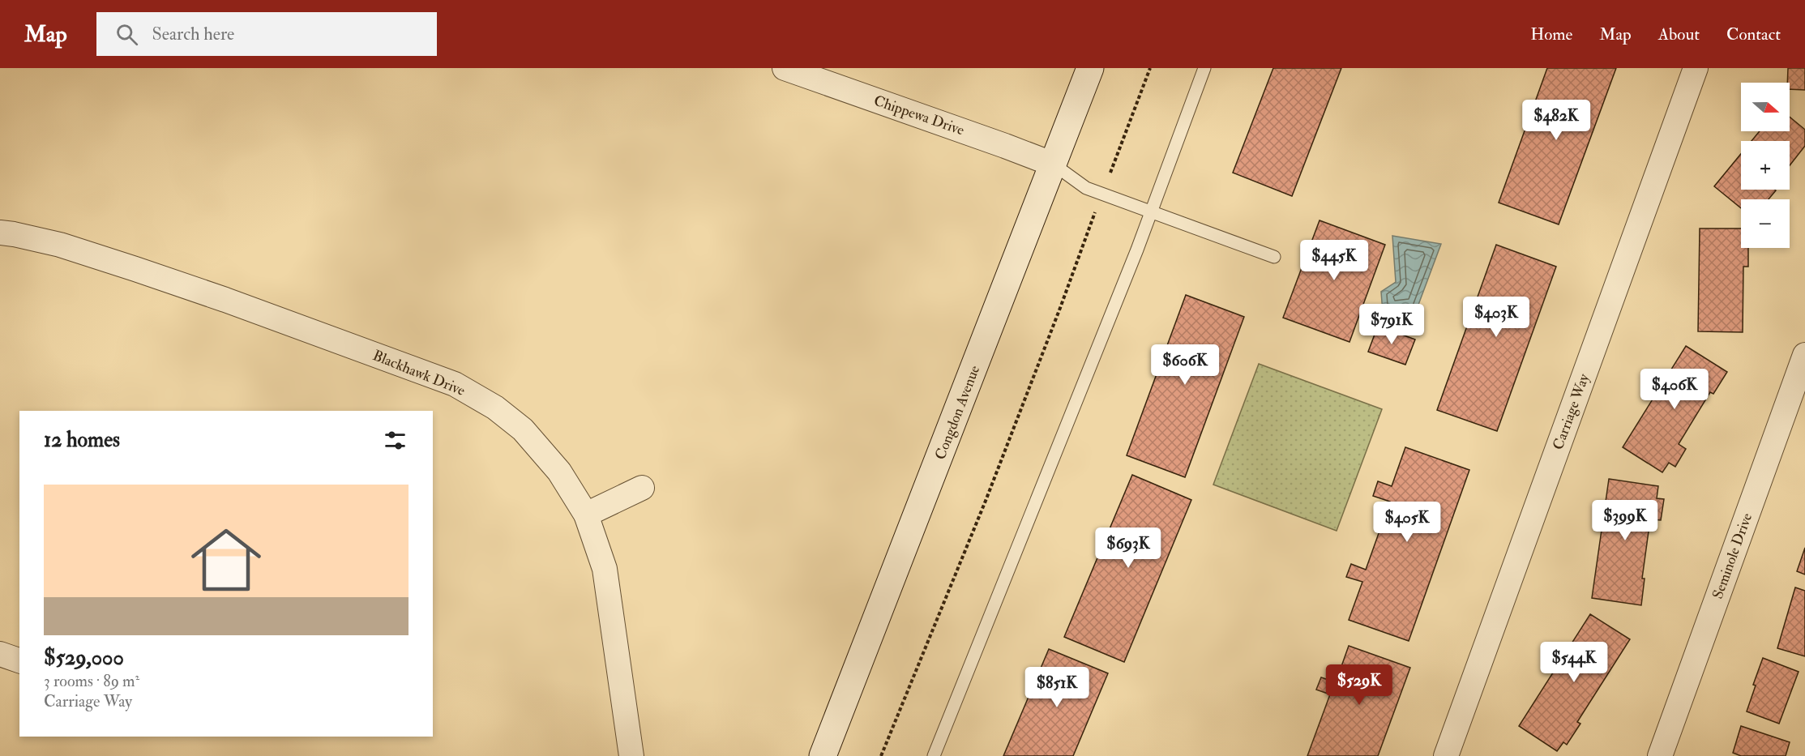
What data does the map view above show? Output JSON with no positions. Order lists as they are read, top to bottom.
{
  "streets": {
    "street": [
      "Chippewa Drive",
      "Blackhawk Drive",
      "Carriage Way",
      "Congdon Avenue",
      "Seminole Drive"
    ]
  },
  "crossings": [
    ["Chippewa Drive", "Congdon Avenue"]
  ],
  "north": "right",
  "page": {
    "header": "Map",
    "search": "Search here",
    "nav": [
      "Home",
      "Map",
      "About",
      "Contact"
    ],
    "map_buttons": ["+", "−"],
    "price": [
      "$482K",
      "$445K",
      "$403K",
      "$791K",
      "$606K",
      "$406K",
      "$399K",
      "$405K",
      "$693K",
      "$544K",
      "$529K",
      "$851K"
    ],
    "heading": "12 homes",
    "list": [
      {
        "name": "$529,000",
        "note": "3 rooms · 89 m² · Carriage Way"
      }
    ]
  }
}
